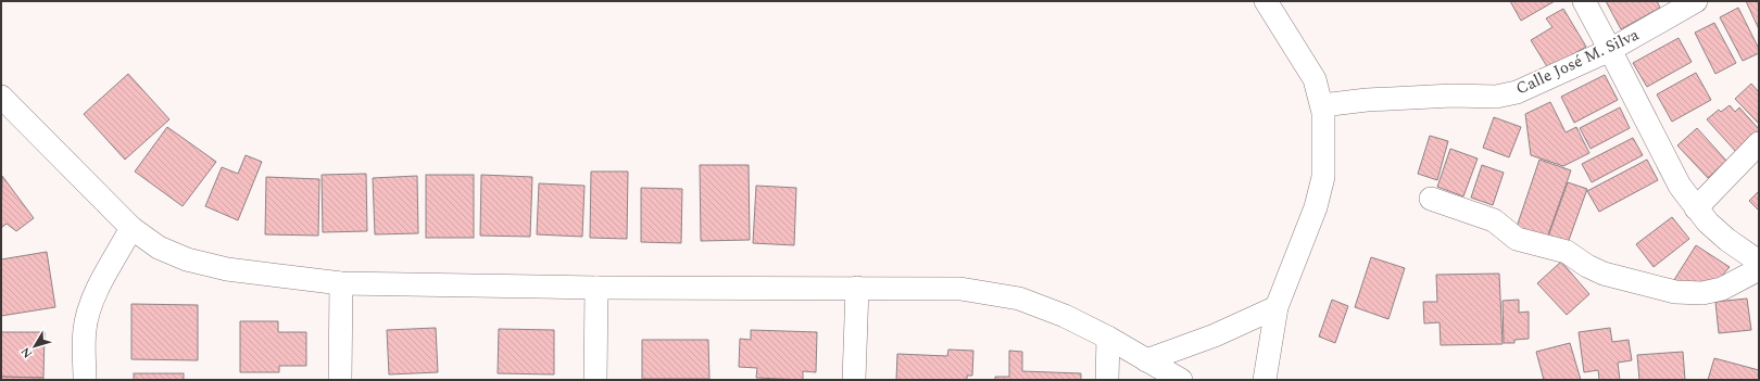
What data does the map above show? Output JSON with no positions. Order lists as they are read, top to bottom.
{
  "streets": {
    "street": ["Calle José M. Silva"]
  },
  "north": "bottom left"
}
